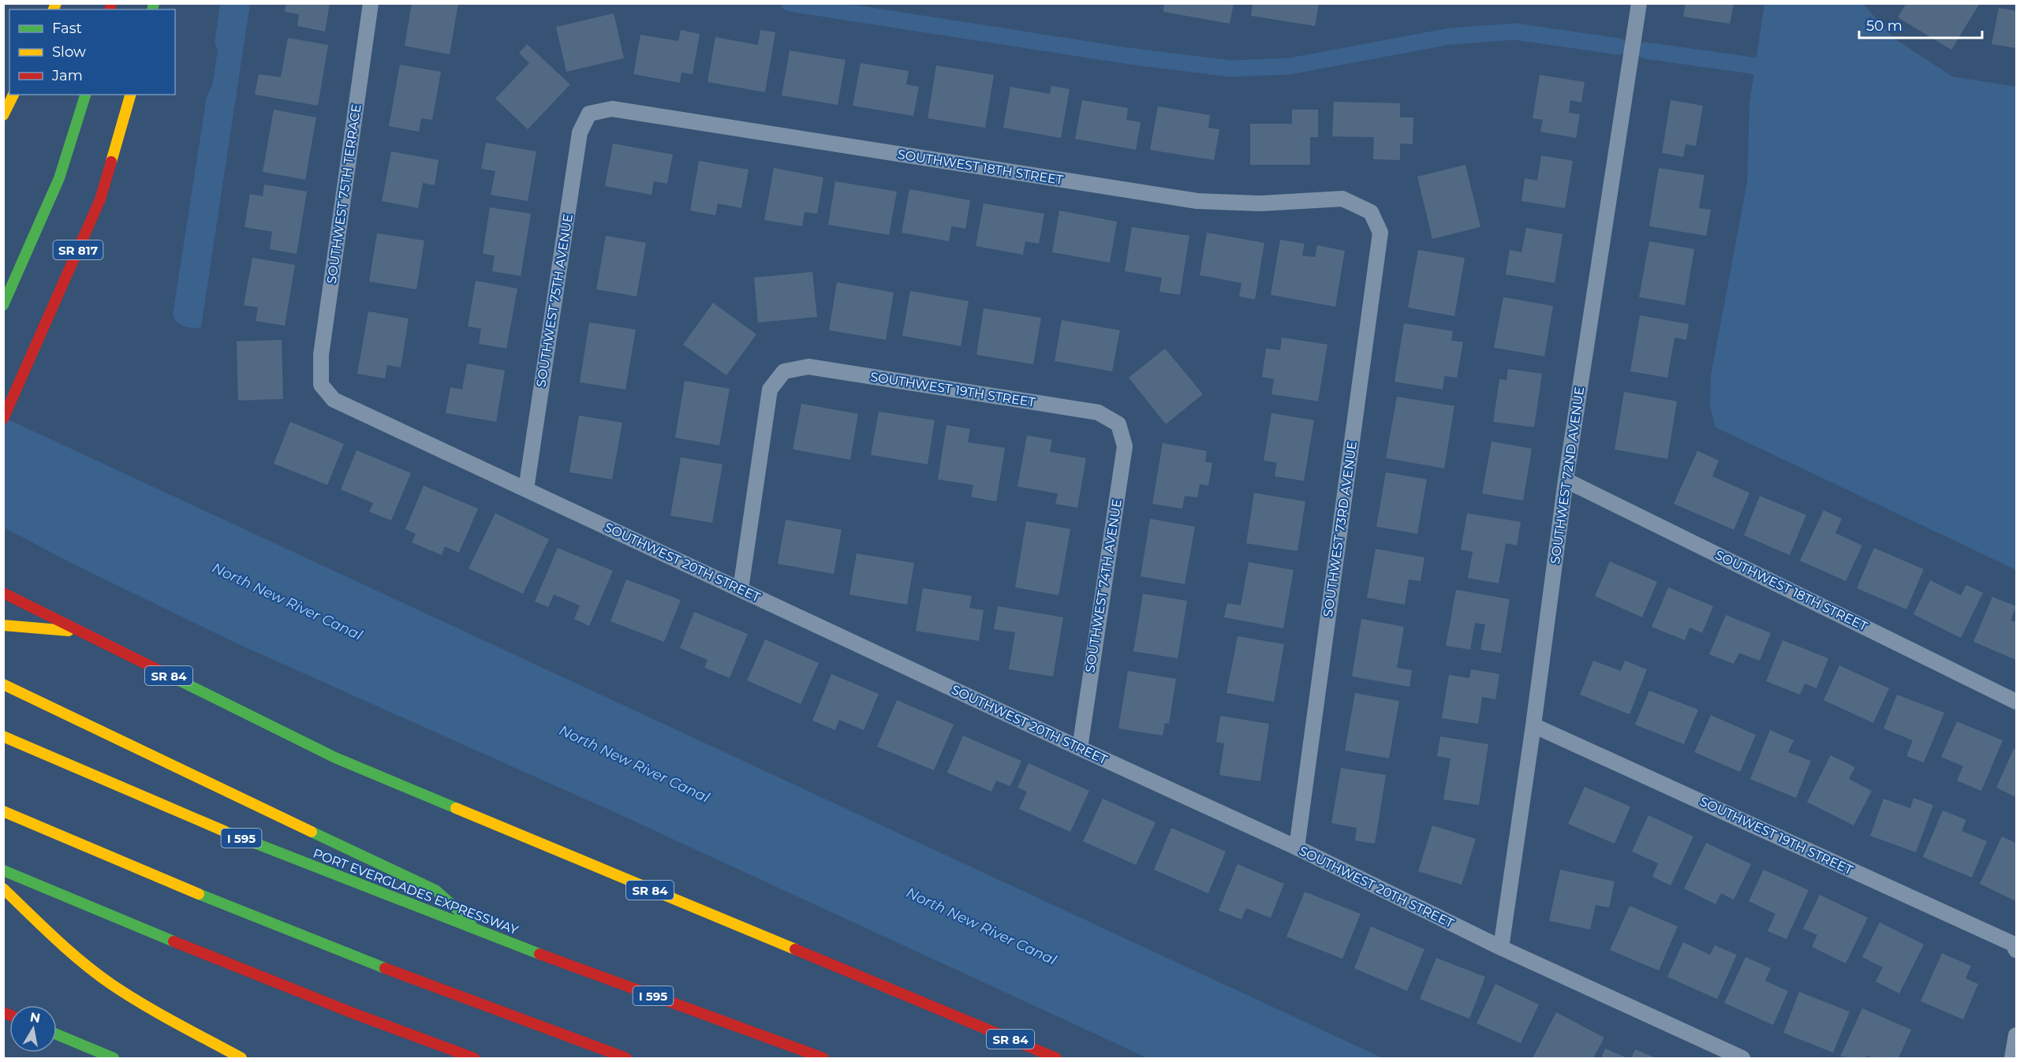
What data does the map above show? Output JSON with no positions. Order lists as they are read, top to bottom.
{
  "streets": {
    "main road": [
      "SR 817",
      "SR 84",
      "I 595",
      "PORT EVERGLADES EXPRESSWAY"
    ],
    "street": [
      "SOUTHWEST 18TH STREET",
      "SOUTHWEST 75TH TERRACE",
      "SOUTHWEST 75TH AVENUE",
      "SOUTHWEST 19TH STREET",
      "SOUTHWEST 72ND AVENUE",
      "SOUTHWEST 73RD AVENUE",
      "SOUTHWEST 20TH STREET",
      "SOUTHWEST 74TH AVENUE"
    ]
  },
  "crossings": [
    ["SOUTHWEST 18TH STREET", "SOUTHWEST 75TH AVENUE"],
    ["SOUTHWEST 18TH STREET", "SOUTHWEST 72ND AVENUE"],
    ["SOUTHWEST 18TH STREET", "SOUTHWEST 73RD AVENUE"],
    ["SOUTHWEST 75TH TERRACE", "SOUTHWEST 20TH STREET"],
    ["SOUTHWEST 75TH AVENUE", "SOUTHWEST 20TH STREET"],
    ["SOUTHWEST 19TH STREET", "SOUTHWEST 72ND AVENUE"],
    ["SOUTHWEST 19TH STREET", "SOUTHWEST 20TH STREET"],
    ["SOUTHWEST 19TH STREET", "SOUTHWEST 74TH AVENUE"],
    ["SOUTHWEST 72ND AVENUE", "SOUTHWEST 20TH STREET"],
    ["SOUTHWEST 73RD AVENUE", "SOUTHWEST 20TH STREET"],
    ["SOUTHWEST 20TH STREET", "SOUTHWEST 74TH AVENUE"]
  ],
  "water": ["North New River Canal"],
  "legend": ["Fast", "Slow", "Jam"],
  "scale_bar": "50 m",
  "north": "top"
}
